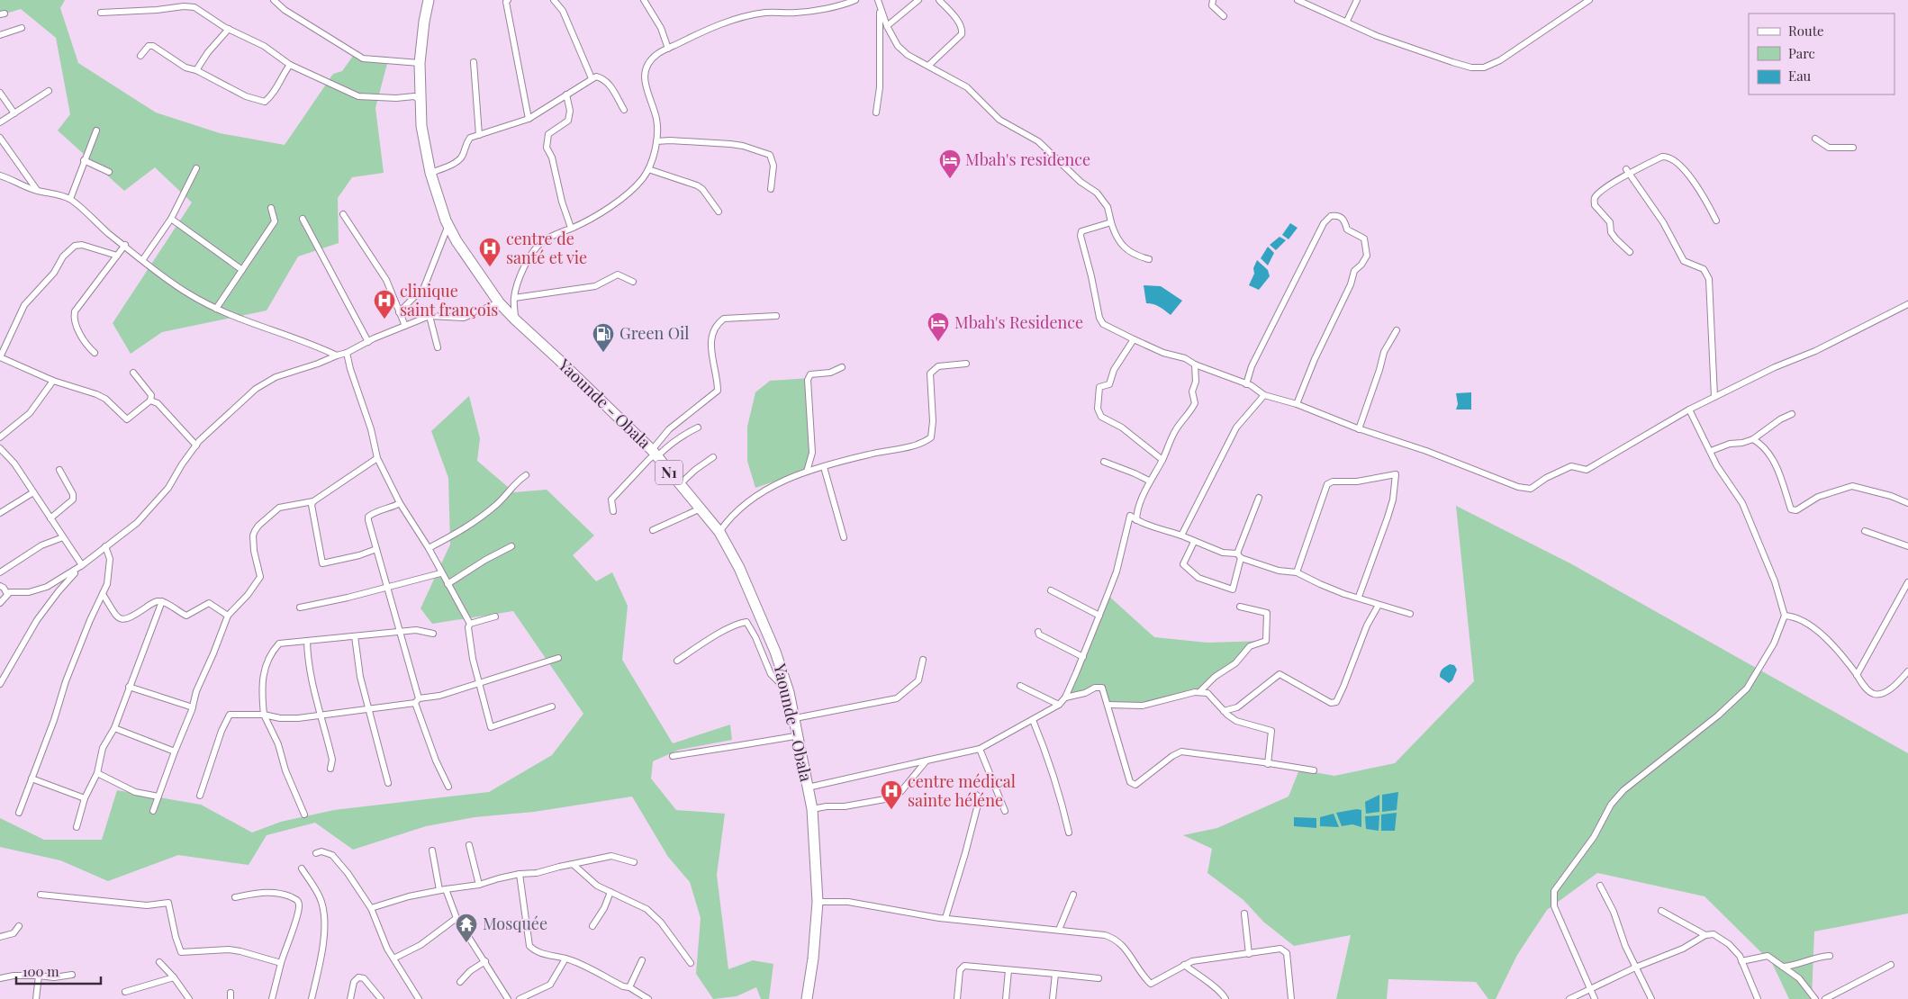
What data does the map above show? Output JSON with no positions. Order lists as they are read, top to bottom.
{
  "streets": {
    "highway": ["Yaounde - Obala", "N1"]
  },
  "places": {
    "hotel": ["Mbah's residence", "Mbah's Residence"],
    "hospital": ["centre de santé et vie", "clinique saint françois", "centre médical sainte héléne"],
    "fuel station": ["Green Oil"],
    "temple": ["Mosquée"]
  },
  "legend": ["Route", "Parc", "Eau"],
  "scale_bar": "100 m"
}
